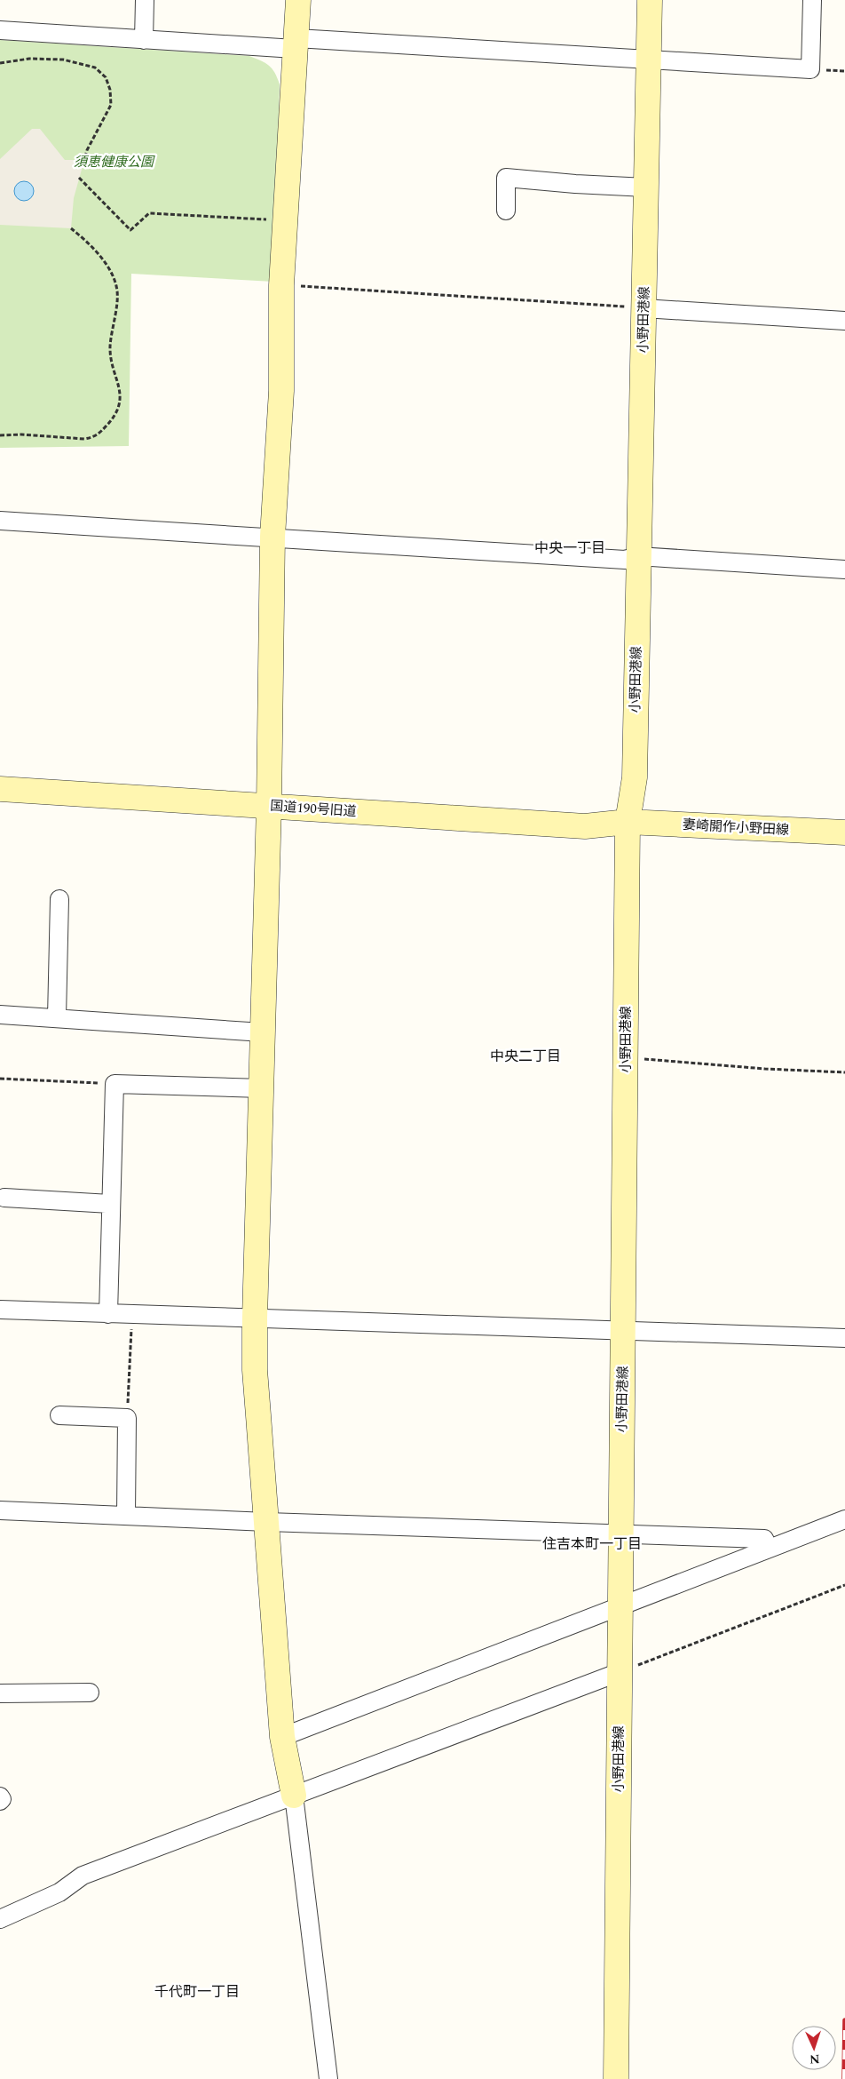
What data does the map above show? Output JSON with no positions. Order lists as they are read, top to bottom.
{
  "streets": {
    "street": ["小野田港線", "国道190号旧道", "妻崎開作小野田線"]
  },
  "crossings": [
    ["小野田港線", "国道190号旧道"],
    ["小野田港線", "妻崎開作小野田線"],
    ["国道190号旧道", "妻崎開作小野田線"]
  ],
  "districts": [
    "中央一丁目",
    "中央二丁目",
    "住吉本町一丁目",
    "千代町一丁目"
  ],
  "parks": ["須恵健康公園"],
  "north": "bottom"
}
